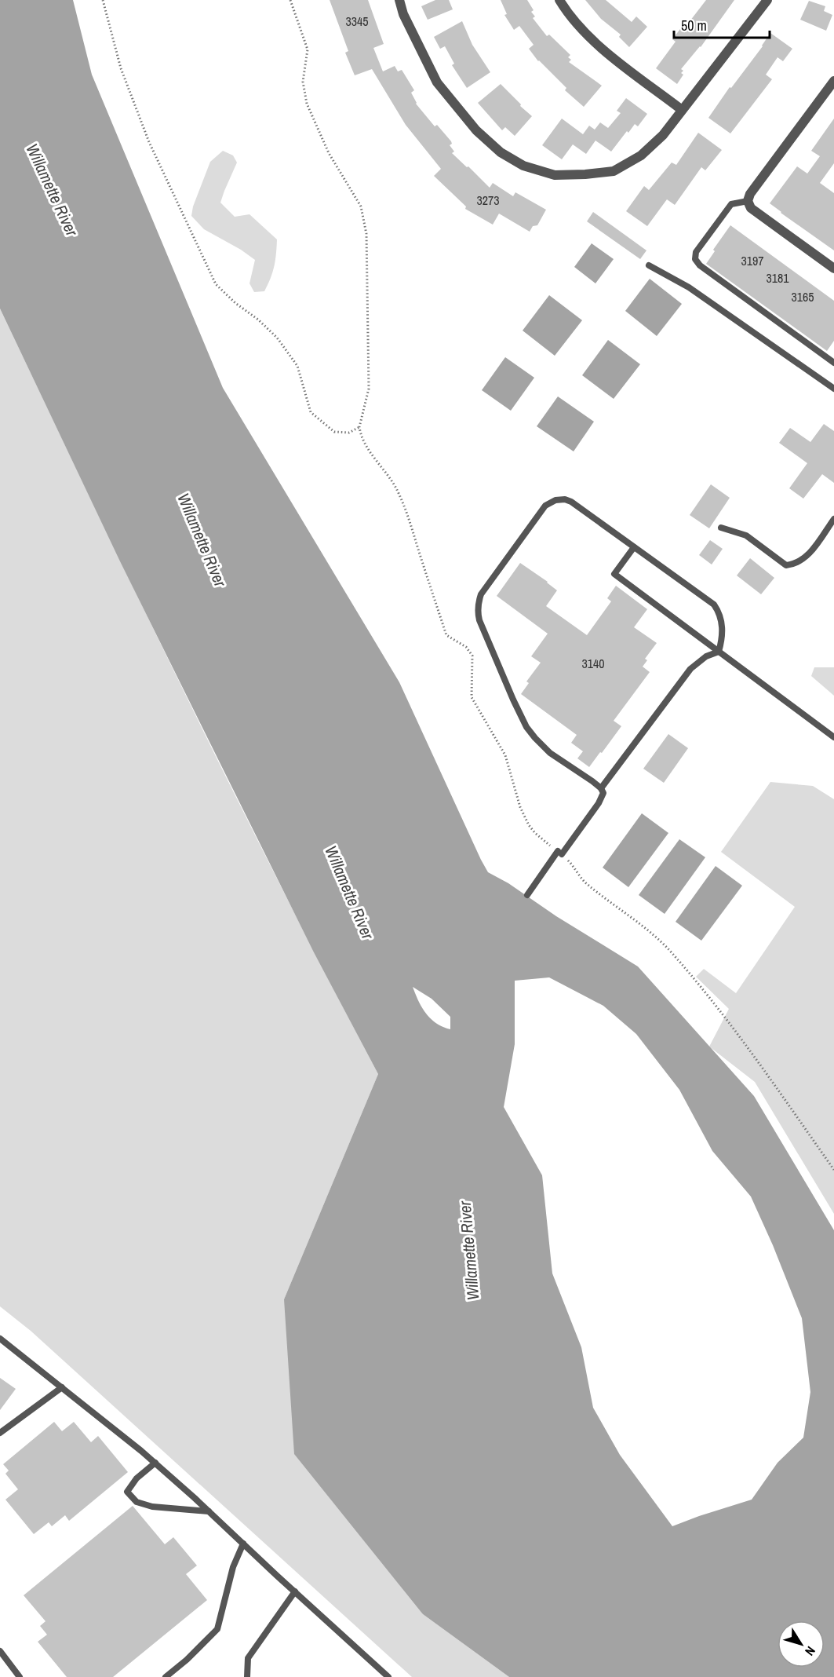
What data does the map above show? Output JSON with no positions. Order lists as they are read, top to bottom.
{
  "water": ["Willamette River"],
  "house_numbers": [
    "3345",
    "3273",
    "3197",
    "3181",
    "3165",
    "3140"
  ],
  "scale_bar": "50 m",
  "north": "bottom right"
}
